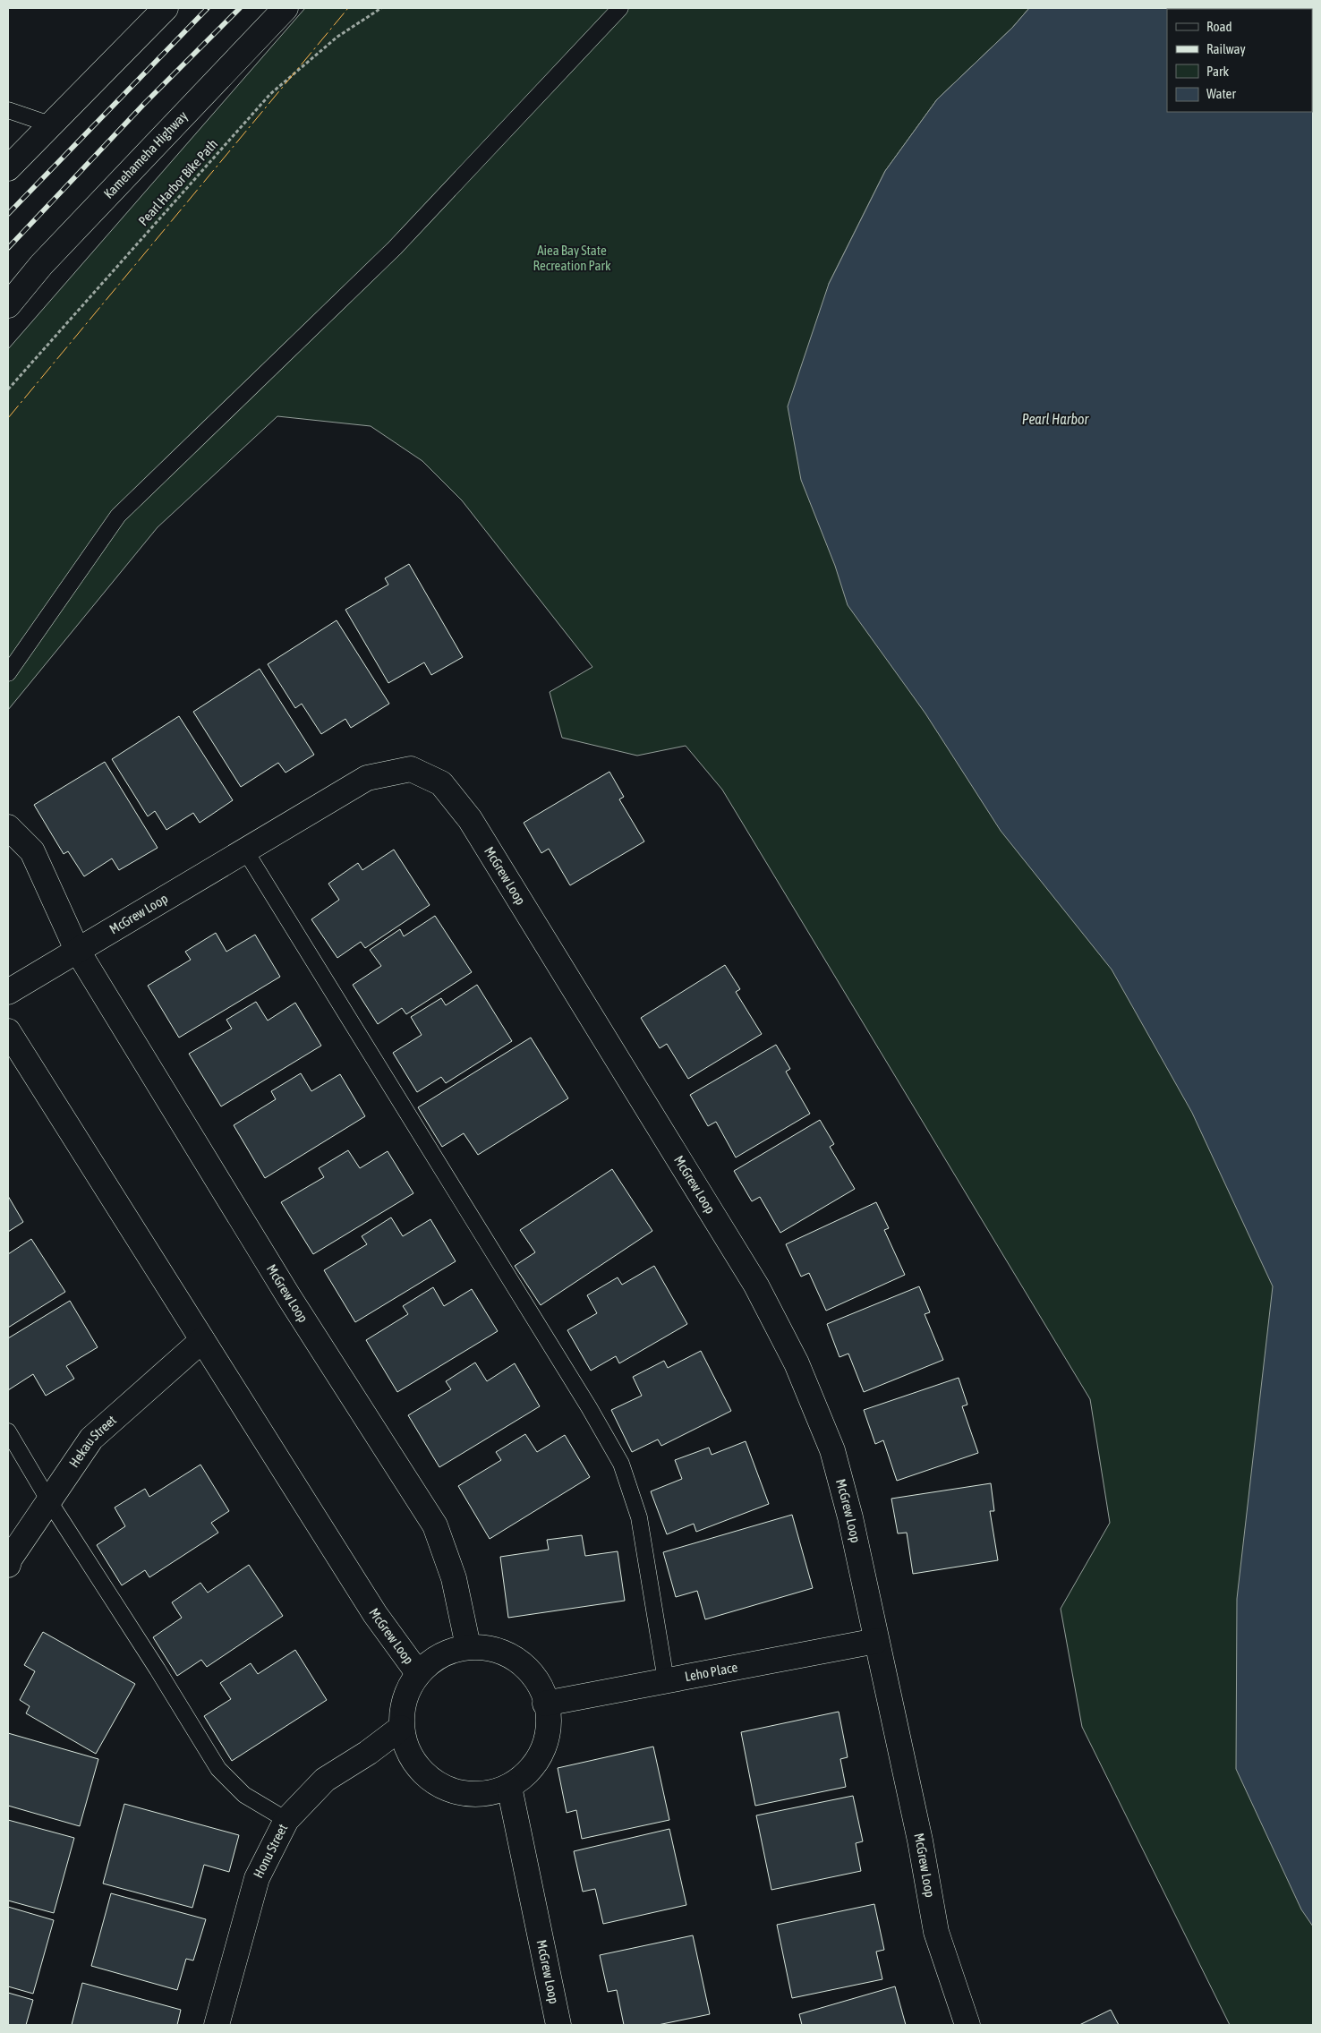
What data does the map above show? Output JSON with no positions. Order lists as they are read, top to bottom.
{
  "streets": {
    "street": [
      "Kamehameha Highway",
      "McGrew Loop",
      "Hekau Street",
      "Leho Place",
      "Honu Street"
    ],
    "path": ["Pearl Harbor Bike Path"]
  },
  "crossings": [
    ["McGrew Loop", "Hekau Street"],
    ["McGrew Loop", "Leho Place"],
    ["McGrew Loop", "Honu Street"],
    ["Leho Place", "Honu Street"]
  ],
  "water": ["Pearl Harbor"],
  "parks": ["Aiea Bay State Recreation Park"],
  "legend": [
    "Road",
    "Railway",
    "Park",
    "Water"
  ]
}
